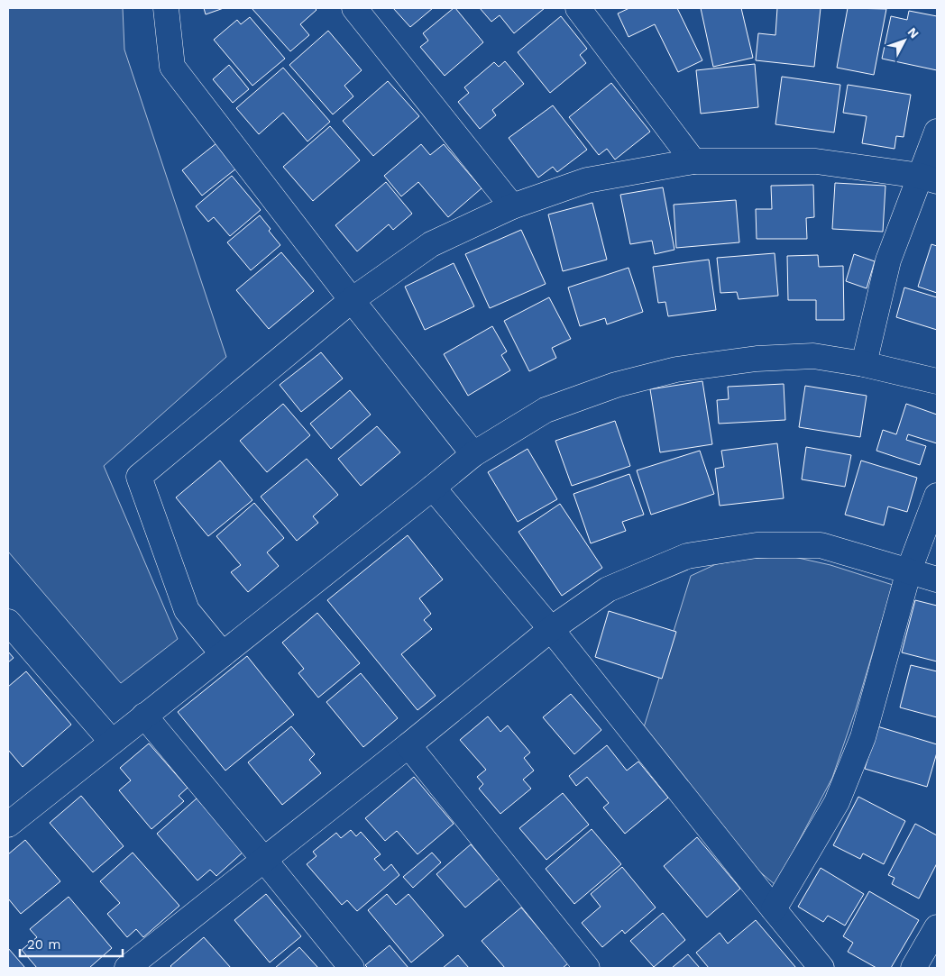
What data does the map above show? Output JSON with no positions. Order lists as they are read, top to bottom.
{
  "scale_bar": "20 m",
  "north": "top right"
}
